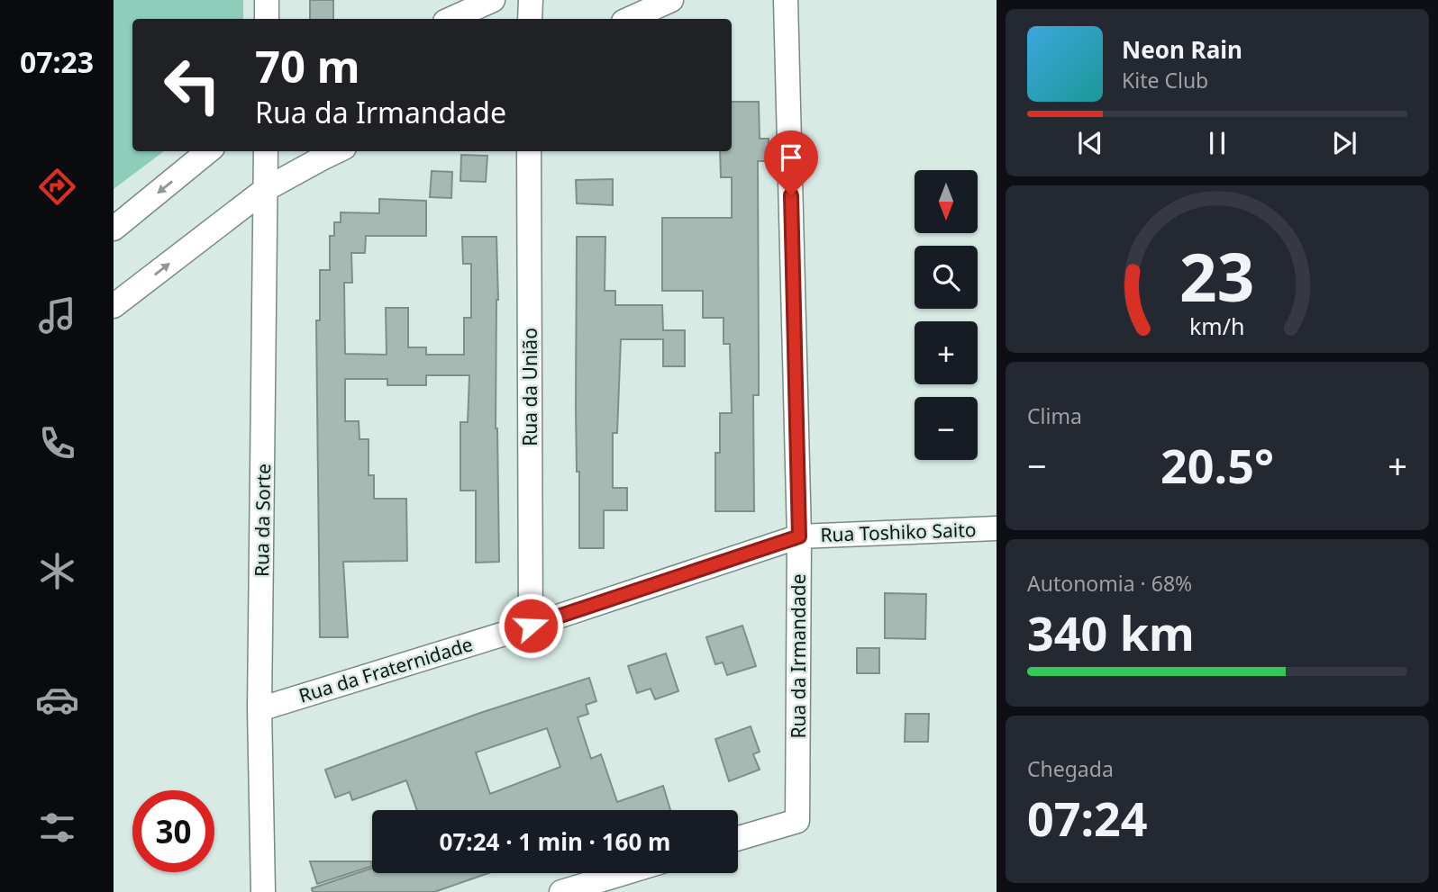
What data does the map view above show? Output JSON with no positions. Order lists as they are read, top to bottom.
{
  "streets": {
    "street": [
      "Rua da União",
      "Rua da Sorte",
      "Rua Toshiko Saito",
      "Rua da Irmandade",
      "Rua da Fraternidade"
    ]
  },
  "crossings": [
    ["Rua da União", "Rua da Fraternidade"],
    ["Rua da Sorte", "Rua da Fraternidade"],
    ["Rua Toshiko Saito", "Rua da Irmandade"],
    ["Rua Toshiko Saito", "Rua da Fraternidade"],
    ["Rua da Irmandade", "Rua da Fraternidade"]
  ],
  "north": "bottom",
  "page": {
    "tabs": "07:23",
    "turn": ["70 m", "Rua da Irmandade"],
    "song": ["Neon Rain", "Kite Club"],
    "map_buttons": ["+", "−"],
    "tile": [
      "Clima",
      ["Autonomia · 68%", "340 km"],
      ["Chegada", "07:24"]
    ],
    "heat": ["−", "20.5°", "+"],
    "limit": "30",
    "trip": "07:24 · 1 min · 160 m",
    "gauge": ["23", "km/h"]
  }
}
